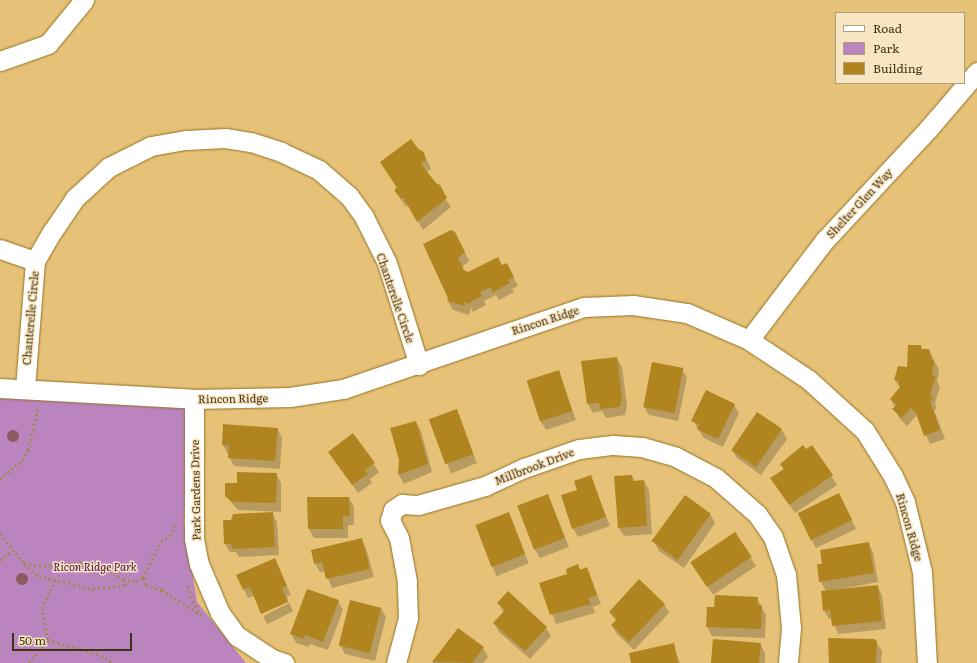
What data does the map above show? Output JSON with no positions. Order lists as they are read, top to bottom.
{
  "streets": {
    "street": [
      "Shelter Glen Way",
      "Chanterelle Circle",
      "Rincon Ridge",
      "Millbrook Drive",
      "Park Gardens Drive"
    ]
  },
  "crossings": [
    ["Shelter Glen Way", "Rincon Ridge"],
    ["Chanterelle Circle", "Rincon Ridge"],
    ["Rincon Ridge", "Park Gardens Drive"]
  ],
  "parks": ["Ricon Ridge Park"],
  "legend": ["Road", "Park", "Building"],
  "scale_bar": "50 m"
}
